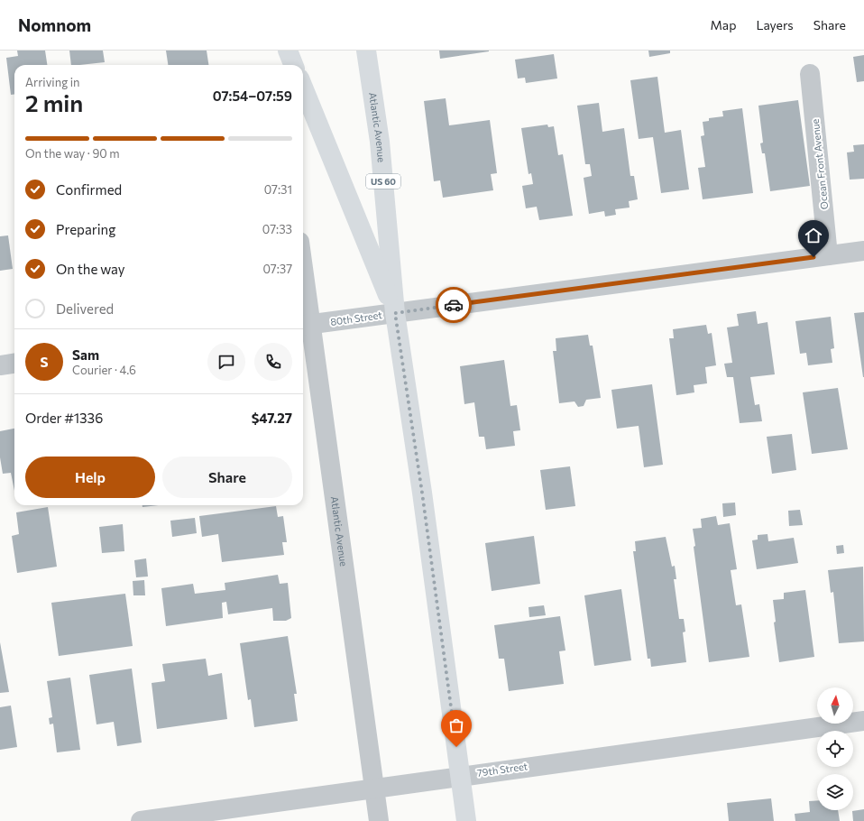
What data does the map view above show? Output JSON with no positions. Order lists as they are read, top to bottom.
{
  "streets": {
    "highway": ["Atlantic Avenue", "US 60"],
    "street": ["Ocean Front Avenue", "80th Street", "79th Street"]
  },
  "crossings": [
    ["Atlantic Avenue", "80th Street"],
    ["Atlantic Avenue", "79th Street"],
    ["Ocean Front Avenue", "80th Street"]
  ],
  "north": "top",
  "page": {
    "header": "Nomnom",
    "nav": ["Map", "Layers", "Share"],
    "heading": ["2 min", "Arriving in", "07:54–07:59"],
    "panel": [
      "Sam",
      "Courier · 4.6",
      "Order #1336",
      "$47.27"
    ],
    "bar": "On the way · 90 m",
    "list": [
      ["Confirmed", "07:31"],
      ["Preparing", "07:33"],
      ["On the way", "07:37"],
      "Delivered"
    ],
    "round": "S",
    "buttons": ["Help", "Share"]
  }
}
